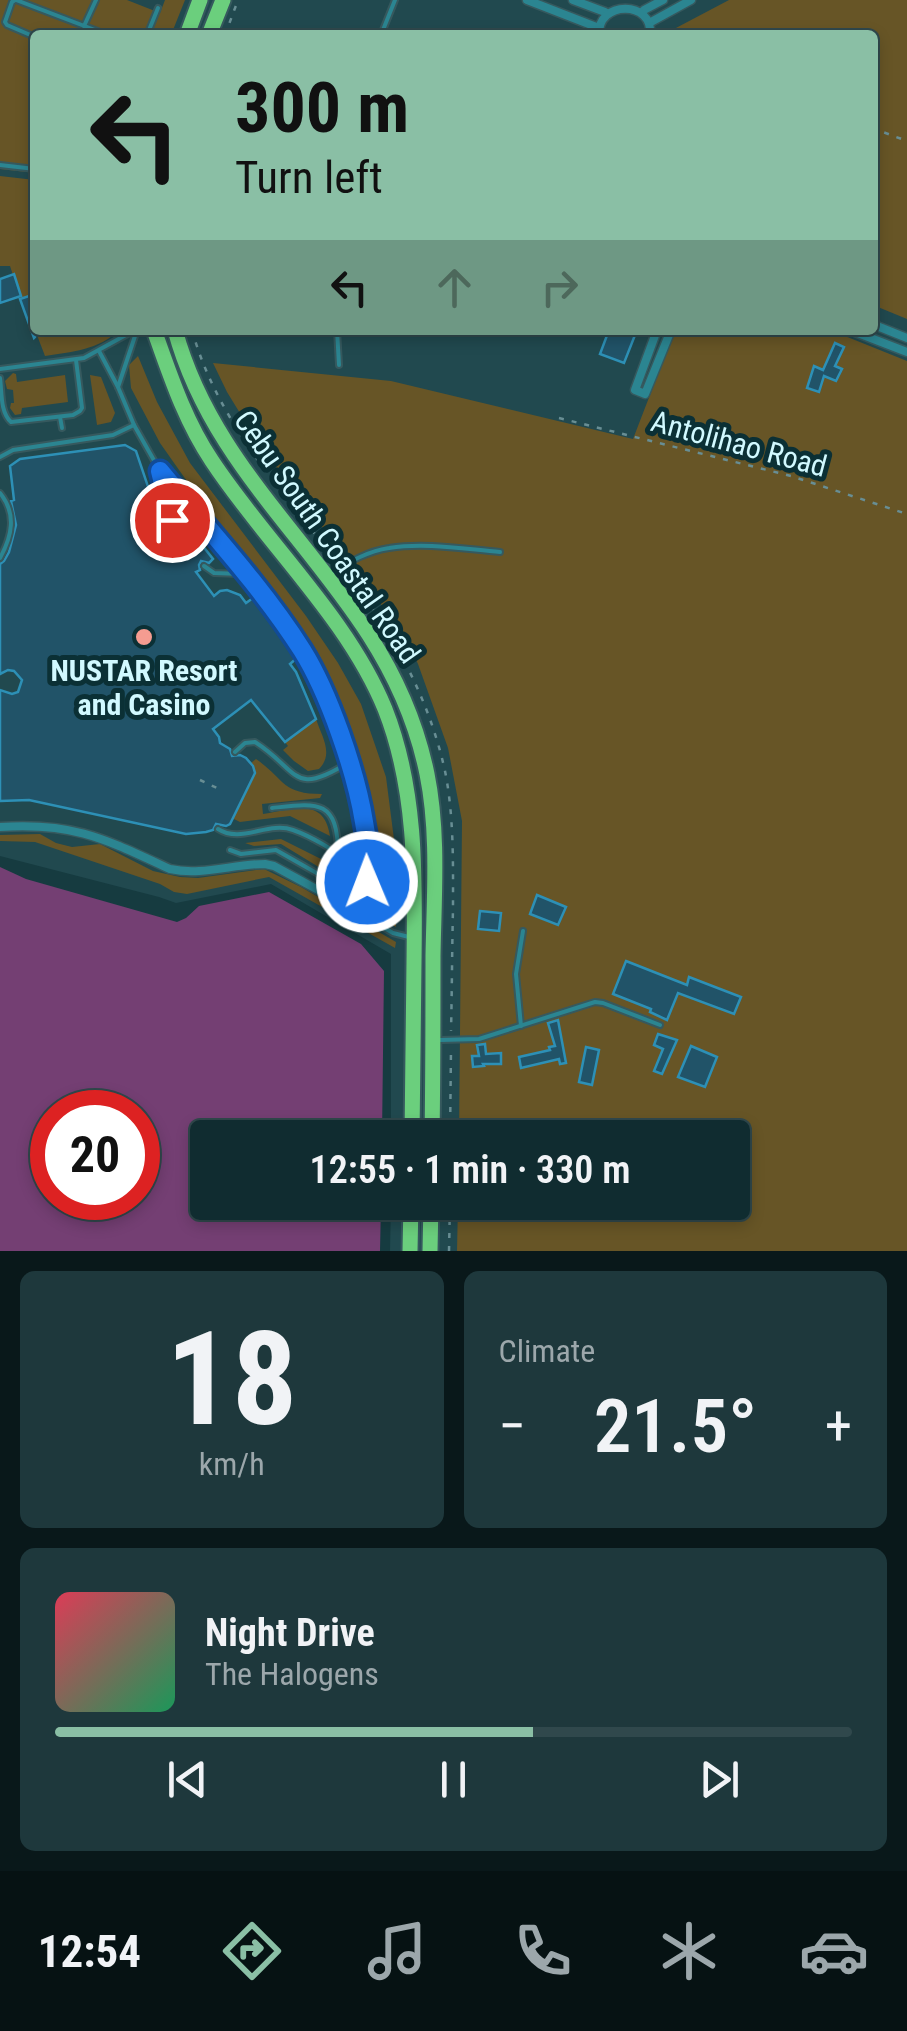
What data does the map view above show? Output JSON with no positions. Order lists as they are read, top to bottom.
{
  "streets": {
    "highway": ["Cebu South Coastal Road"],
    "path": ["Antolihao Road"]
  },
  "places": ["NUSTAR Resort and Casino"],
  "page": {
    "turn": ["300 m", "Turn left"],
    "limit": "20",
    "trip": "12:55 · 1 min · 330 m",
    "tile": [
      ["18", "km/h"],
      "Climate"
    ],
    "heat": ["−", "21.5°", "+"],
    "song": ["Night Drive", "The Halogens"],
    "tabs": "12:54"
  }
}
